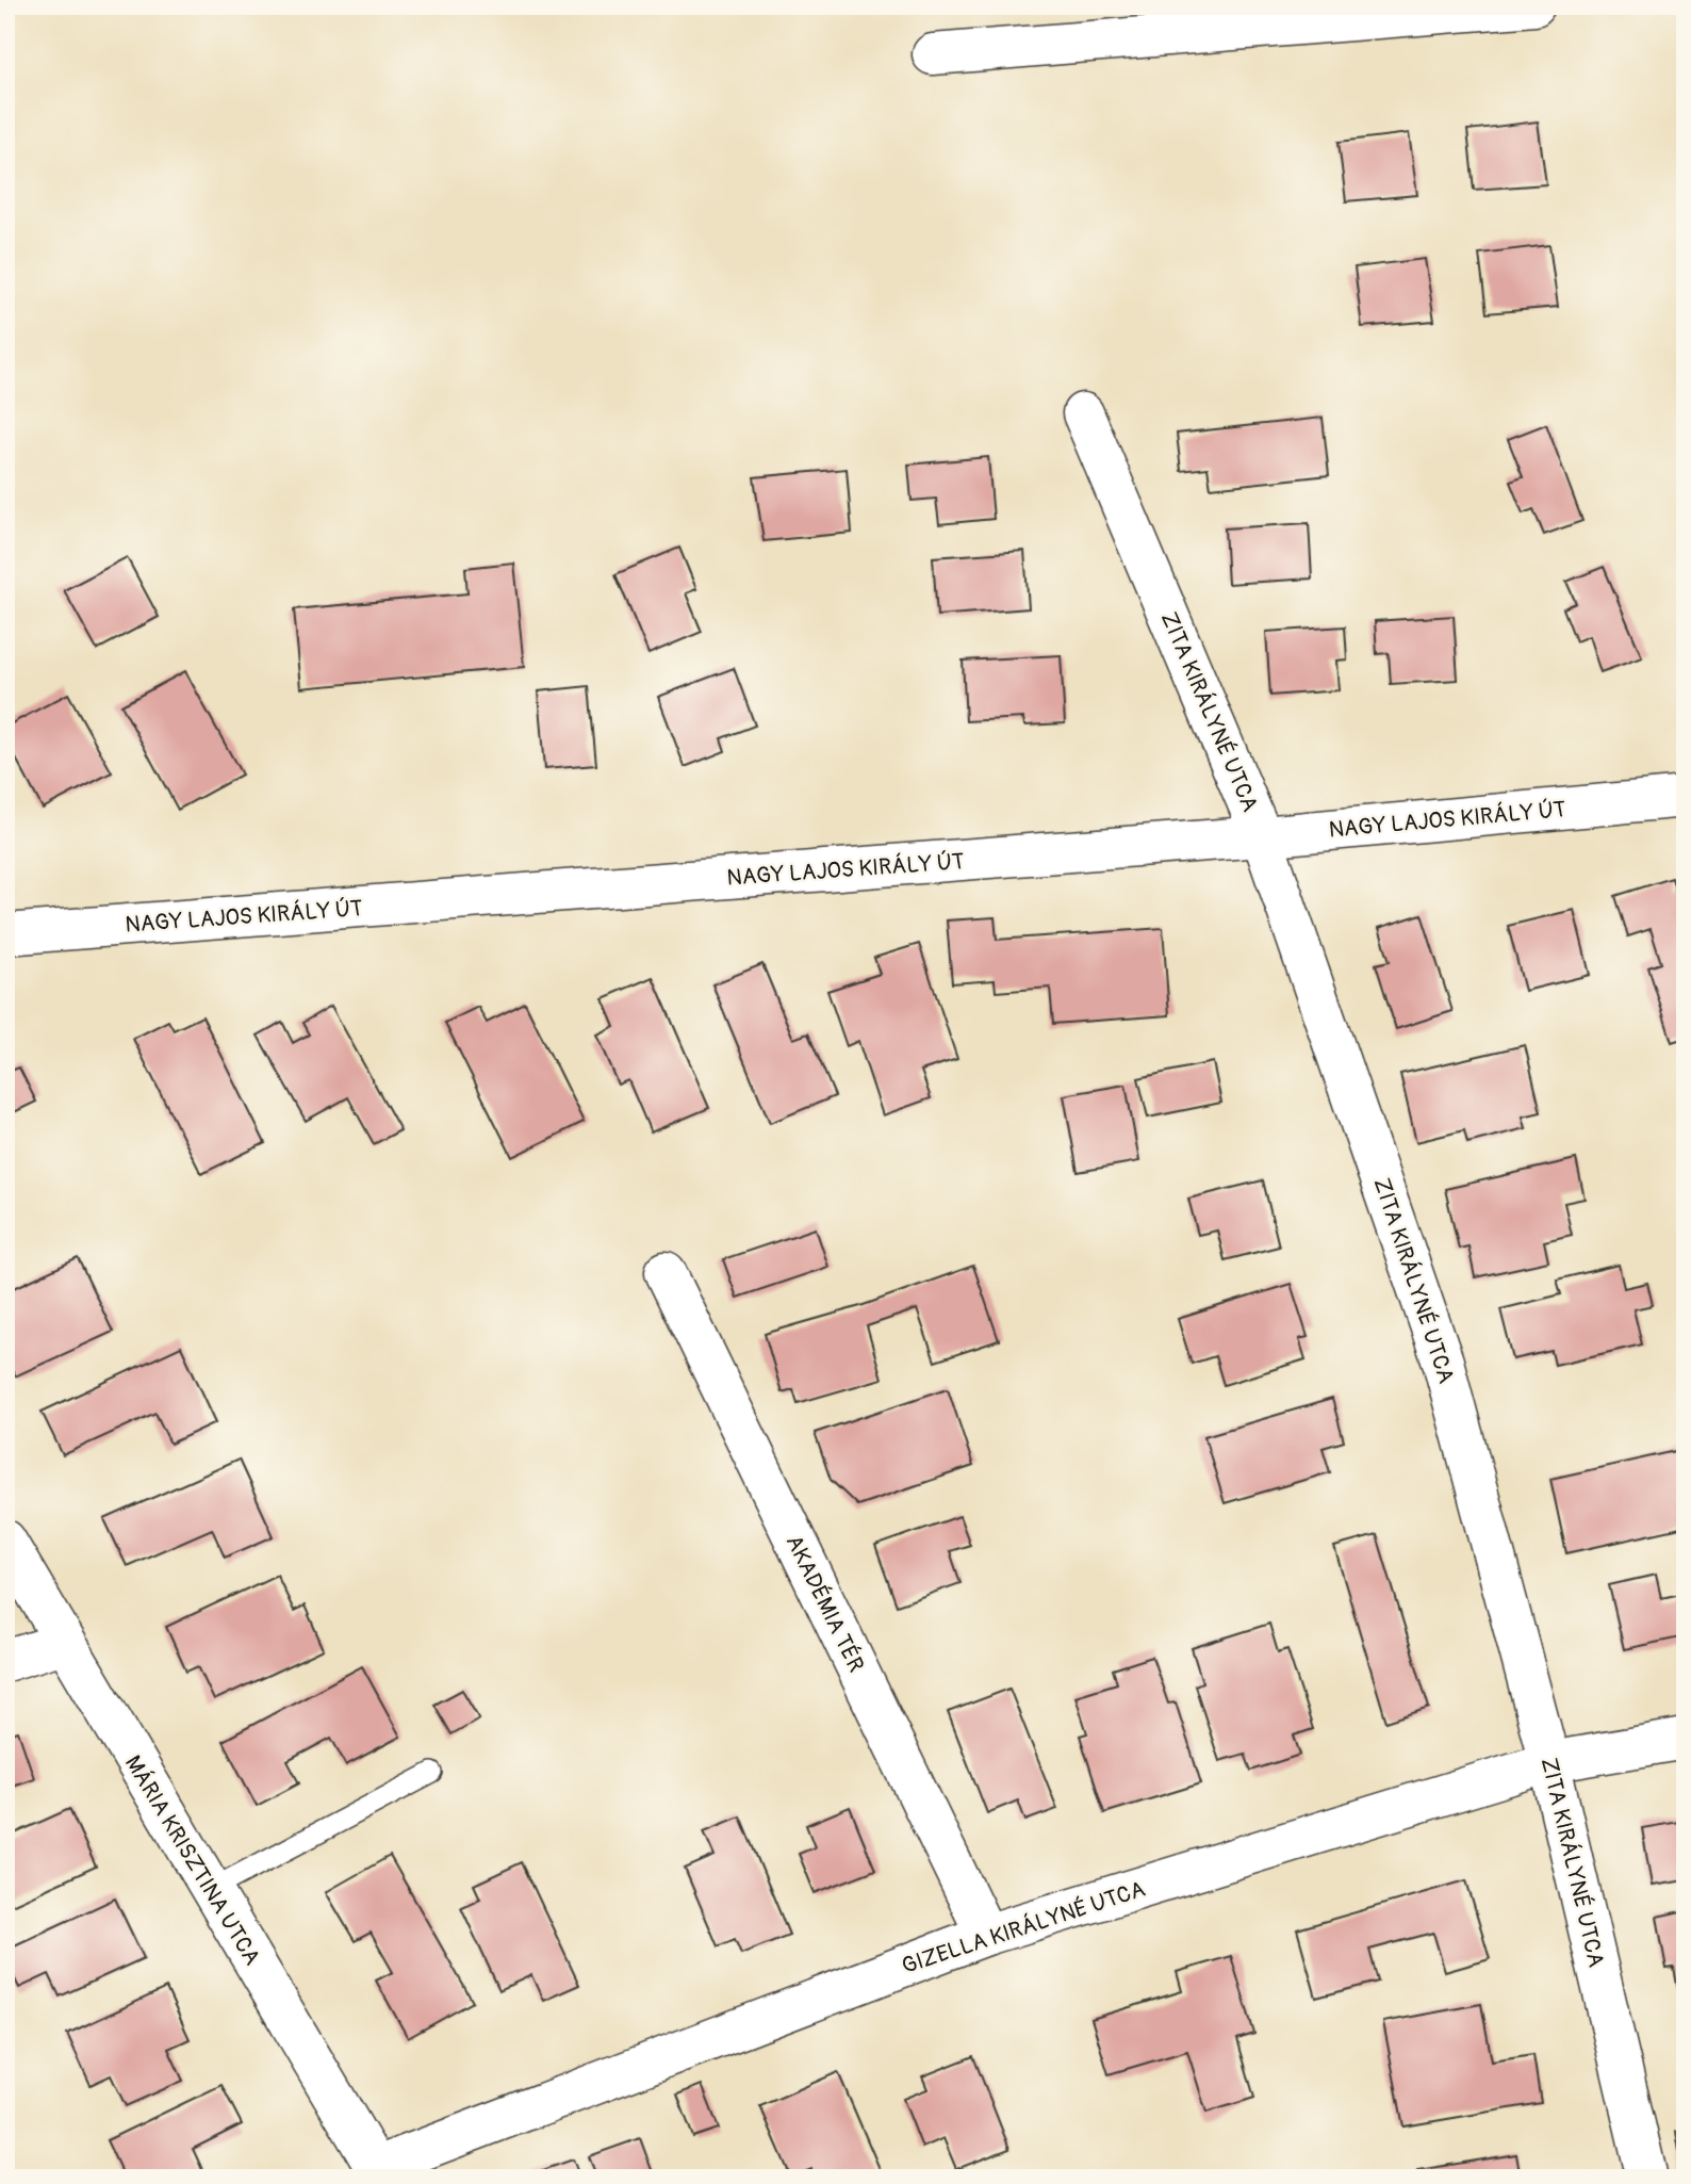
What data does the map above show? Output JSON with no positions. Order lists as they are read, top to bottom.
{
  "streets": {
    "street": [
      "ZITA KIRÁLYNÉ UTCA",
      "NAGY LAJOS KIRÁLY ÚT",
      "AKADÉMIA TÉR",
      "MÁRIA KRISZTINA UTCA",
      "GIZELLA KIRÁLYNÉ UTCA"
    ]
  },
  "crossings": [
    ["ZITA KIRÁLYNÉ UTCA", "NAGY LAJOS KIRÁLY ÚT"],
    ["ZITA KIRÁLYNÉ UTCA", "GIZELLA KIRÁLYNÉ UTCA"],
    ["AKADÉMIA TÉR", "GIZELLA KIRÁLYNÉ UTCA"],
    ["MÁRIA KRISZTINA UTCA", "GIZELLA KIRÁLYNÉ UTCA"]
  ]
}
